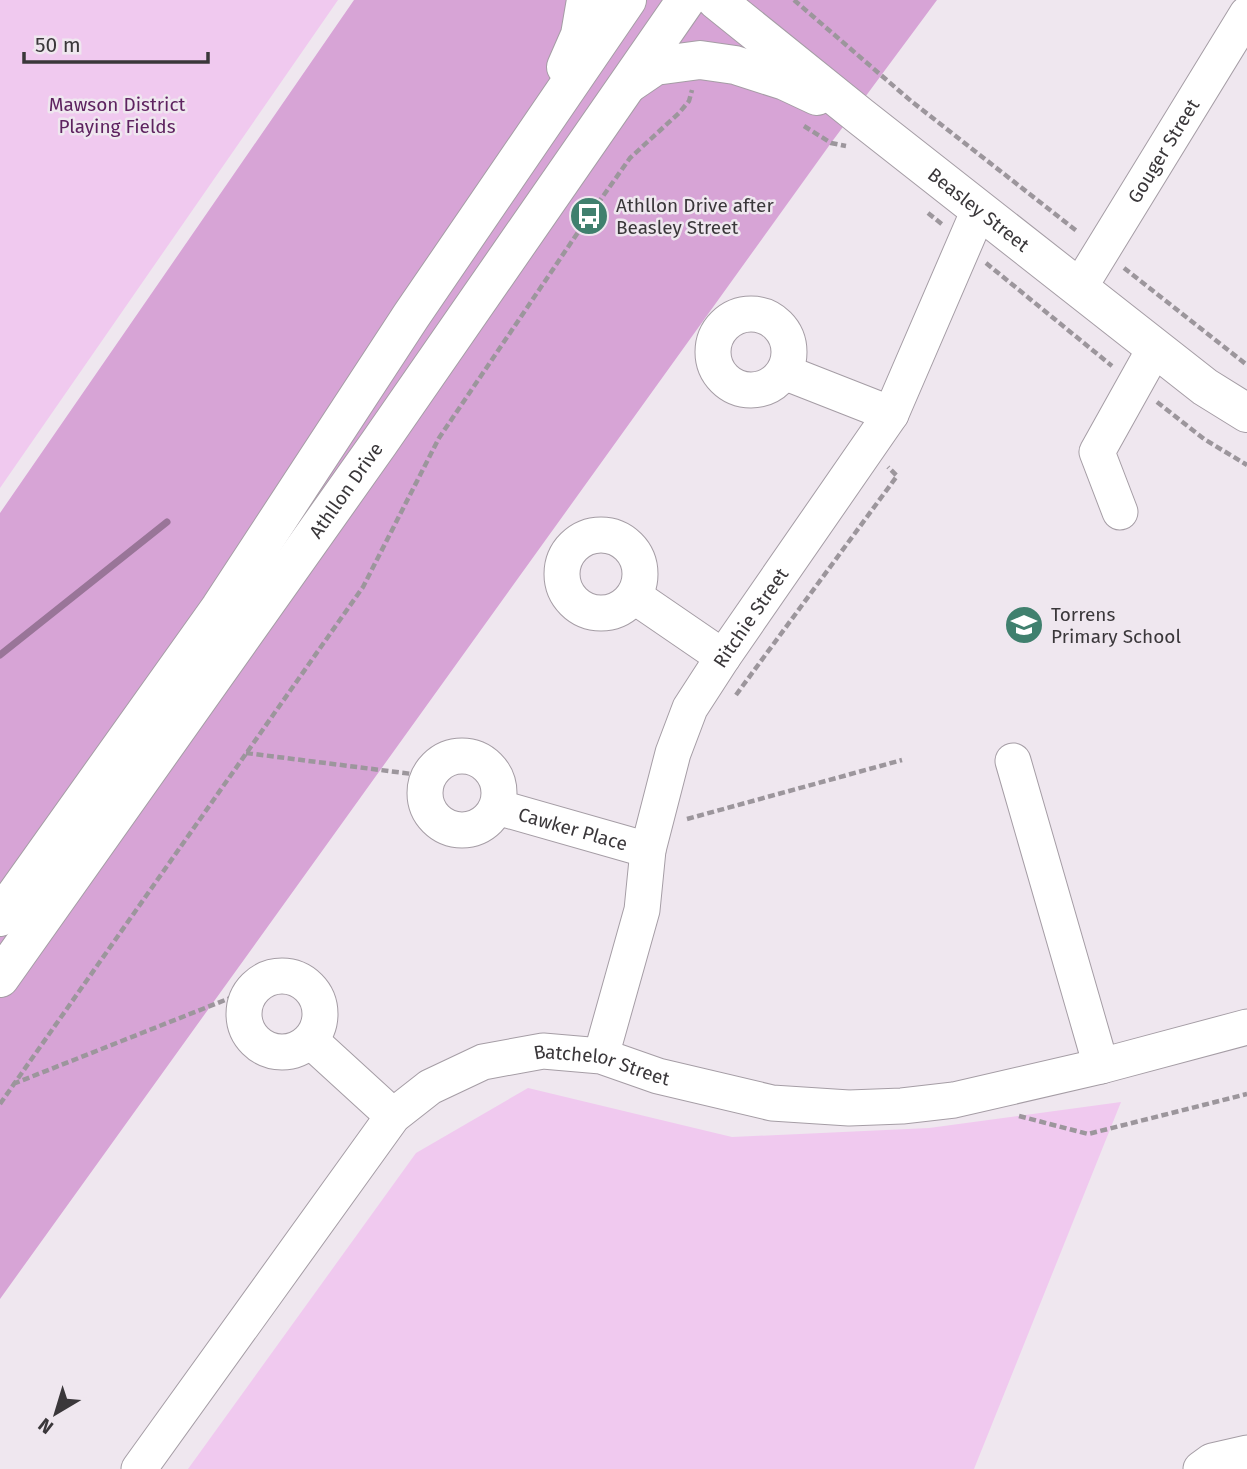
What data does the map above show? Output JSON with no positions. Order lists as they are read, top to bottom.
{
  "streets": {
    "main road": ["Beasley Street", "Athllon Drive"],
    "street": [
      "Gouger Street",
      "Ritchie Street",
      "Cawker Place",
      "Batchelor Street"
    ]
  },
  "crossings": [
    ["Gouger Street", "Beasley Street"],
    ["Beasley Street", "Ritchie Street"],
    ["Ritchie Street", "Cawker Place"],
    ["Ritchie Street", "Batchelor Street"]
  ],
  "parks": ["Mawson District Playing Fields"],
  "places": {
    "bus stop": ["Athllon Drive after Beasley Street"],
    "school or university": ["Torrens Primary School"]
  },
  "scale_bar": "50 m",
  "north": "bottom left"
}
